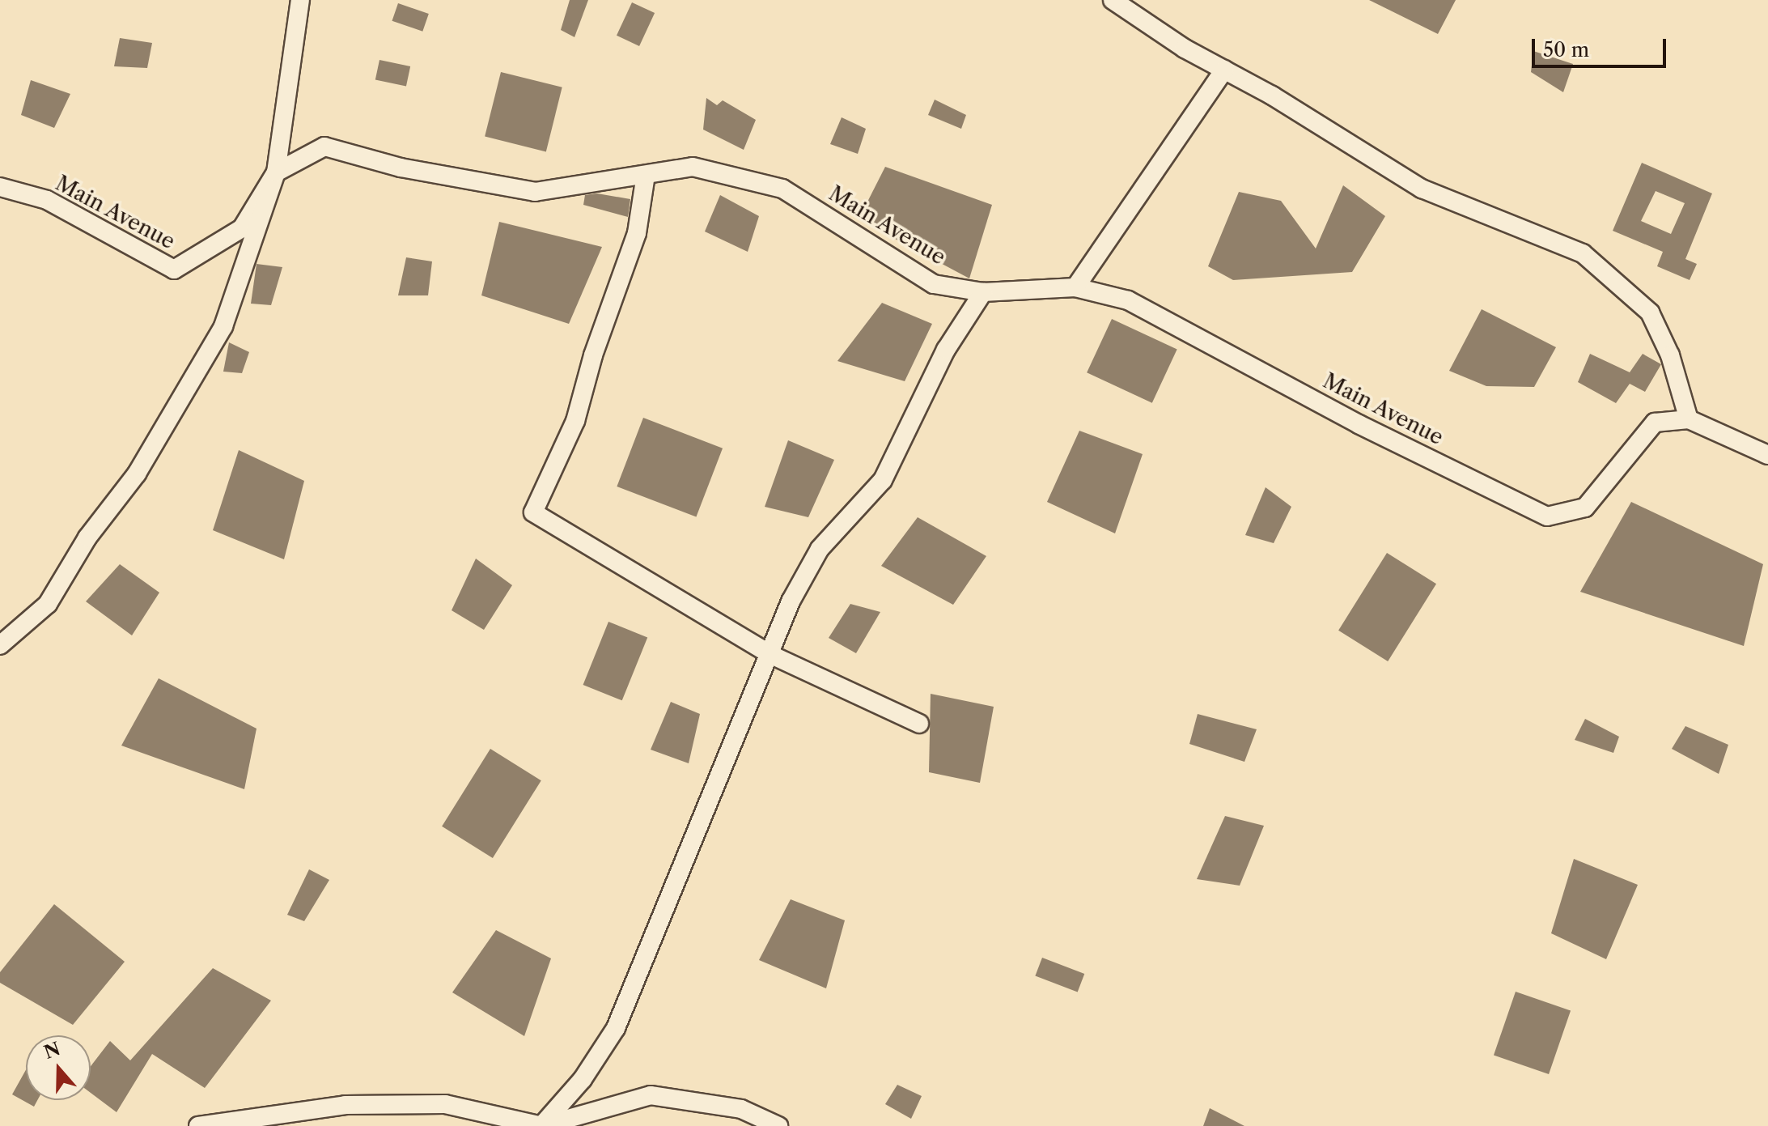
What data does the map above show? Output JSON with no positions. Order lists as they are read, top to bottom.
{
  "streets": {
    "street": ["Main Avenue"]
  },
  "scale_bar": "50 m",
  "north": "top"
}
